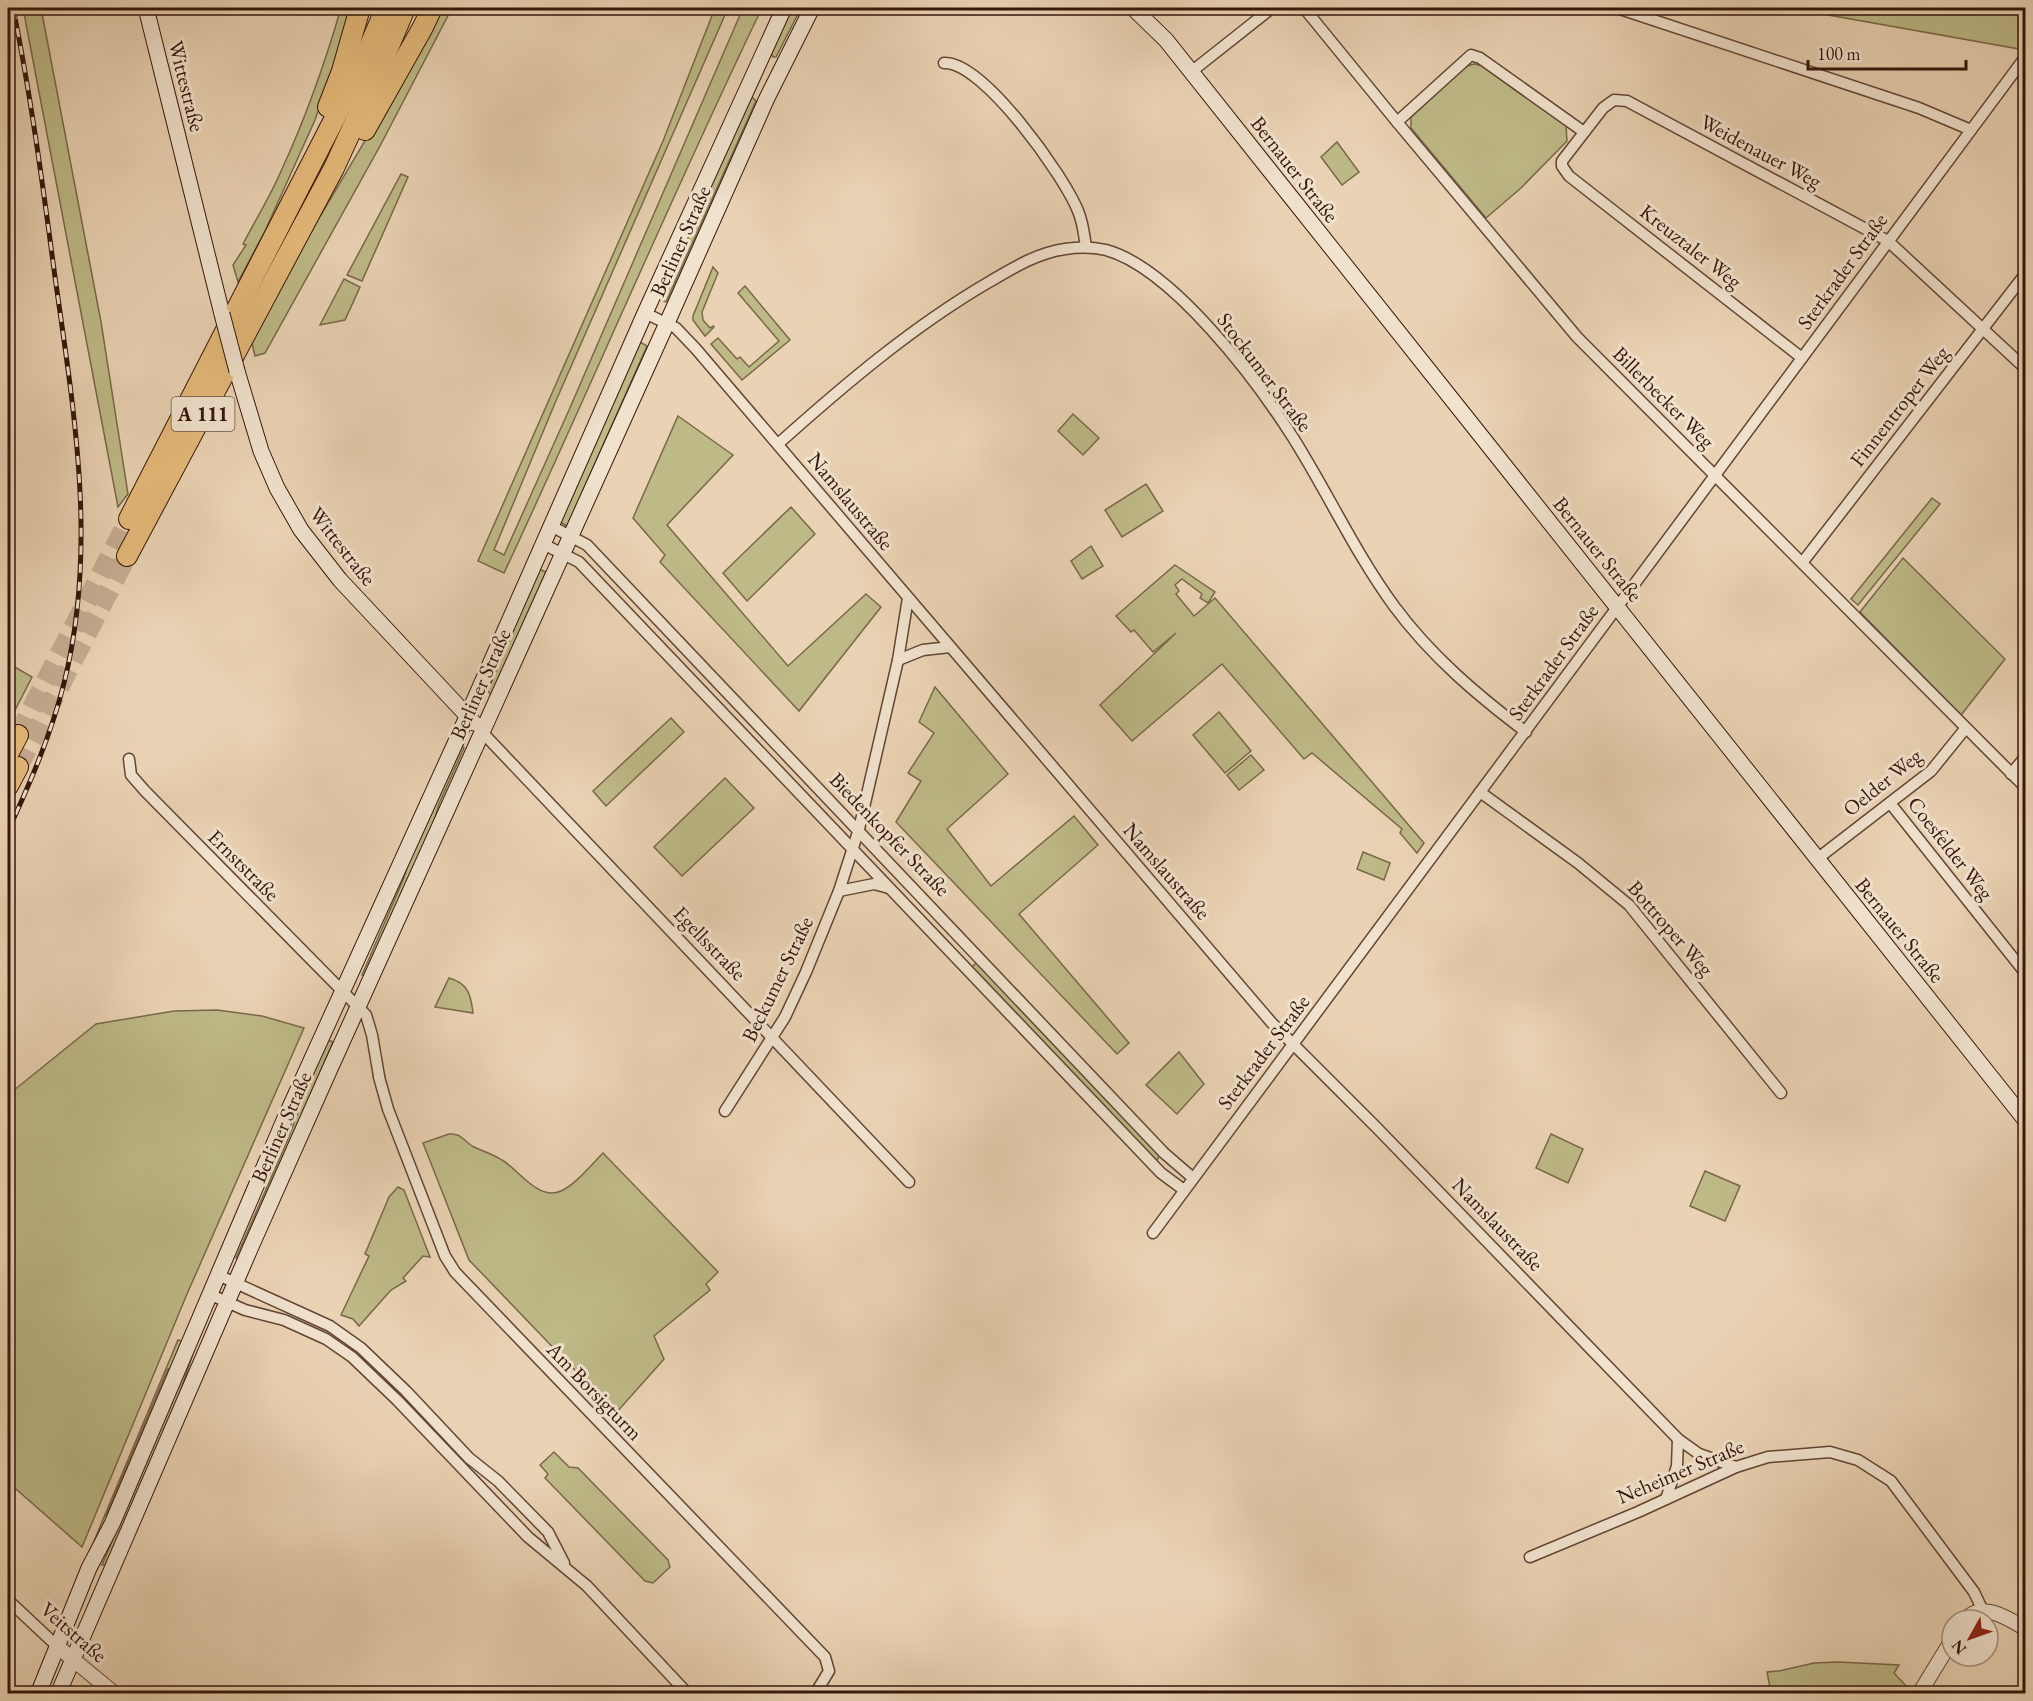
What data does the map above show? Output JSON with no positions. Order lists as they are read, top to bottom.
{
  "streets": {
    "highway": ["A 111"],
    "main road": ["Wittestraße", "Bernauer Straße", "Berliner Straße"],
    "street": [
      "Weidenauer Weg",
      "Kreuztaler Weg",
      "Sterkrader Straße",
      "Stockumer Straße",
      "Billerbecker Weg",
      "Finnentroper Weg",
      "Namslaustraße",
      "Oelder Weg",
      "Biedenkopfer Straße",
      "Coesfelder Weg",
      "Ernststraße",
      "Bottroper Weg",
      "Egellsstraße",
      "Beckumer Straße",
      "Am Borsigturm",
      "Neheimer Straße",
      "Veitstraße"
    ]
  },
  "crossings": [
    ["Wittestraße", "Berliner Straße"],
    ["Wittestraße", "Egellsstraße"],
    ["Weidenauer Weg", "Kreuztaler Weg"],
    ["Weidenauer Weg", "Sterkrader Straße"],
    ["Weidenauer Weg", "Finnentroper Weg"],
    ["Bernauer Straße", "Sterkrader Straße"],
    ["Bernauer Straße", "Oelder Weg"],
    ["Berliner Straße", "Namslaustraße"],
    ["Berliner Straße", "Biedenkopfer Straße"],
    ["Berliner Straße", "Ernststraße"],
    ["Berliner Straße", "Egellsstraße"],
    ["Berliner Straße", "Am Borsigturm"],
    ["Berliner Straße", "Veitstraße"],
    ["Kreuztaler Weg", "Sterkrader Straße"],
    ["Sterkrader Straße", "Stockumer Straße"],
    ["Sterkrader Straße", "Billerbecker Weg"],
    ["Sterkrader Straße", "Namslaustraße"],
    ["Sterkrader Straße", "Biedenkopfer Straße"],
    ["Sterkrader Straße", "Bottroper Weg"],
    ["Stockumer Straße", "Namslaustraße"],
    ["Billerbecker Weg", "Finnentroper Weg"],
    ["Billerbecker Weg", "Oelder Weg"],
    ["Namslaustraße", "Beckumer Straße"],
    ["Namslaustraße", "Neheimer Straße"],
    ["Oelder Weg", "Coesfelder Weg"],
    ["Biedenkopfer Straße", "Beckumer Straße"],
    ["Ernststraße", "Am Borsigturm"],
    ["Egellsstraße", "Beckumer Straße"]
  ],
  "scale_bar": "100 m",
  "north": "bottom left"
}
